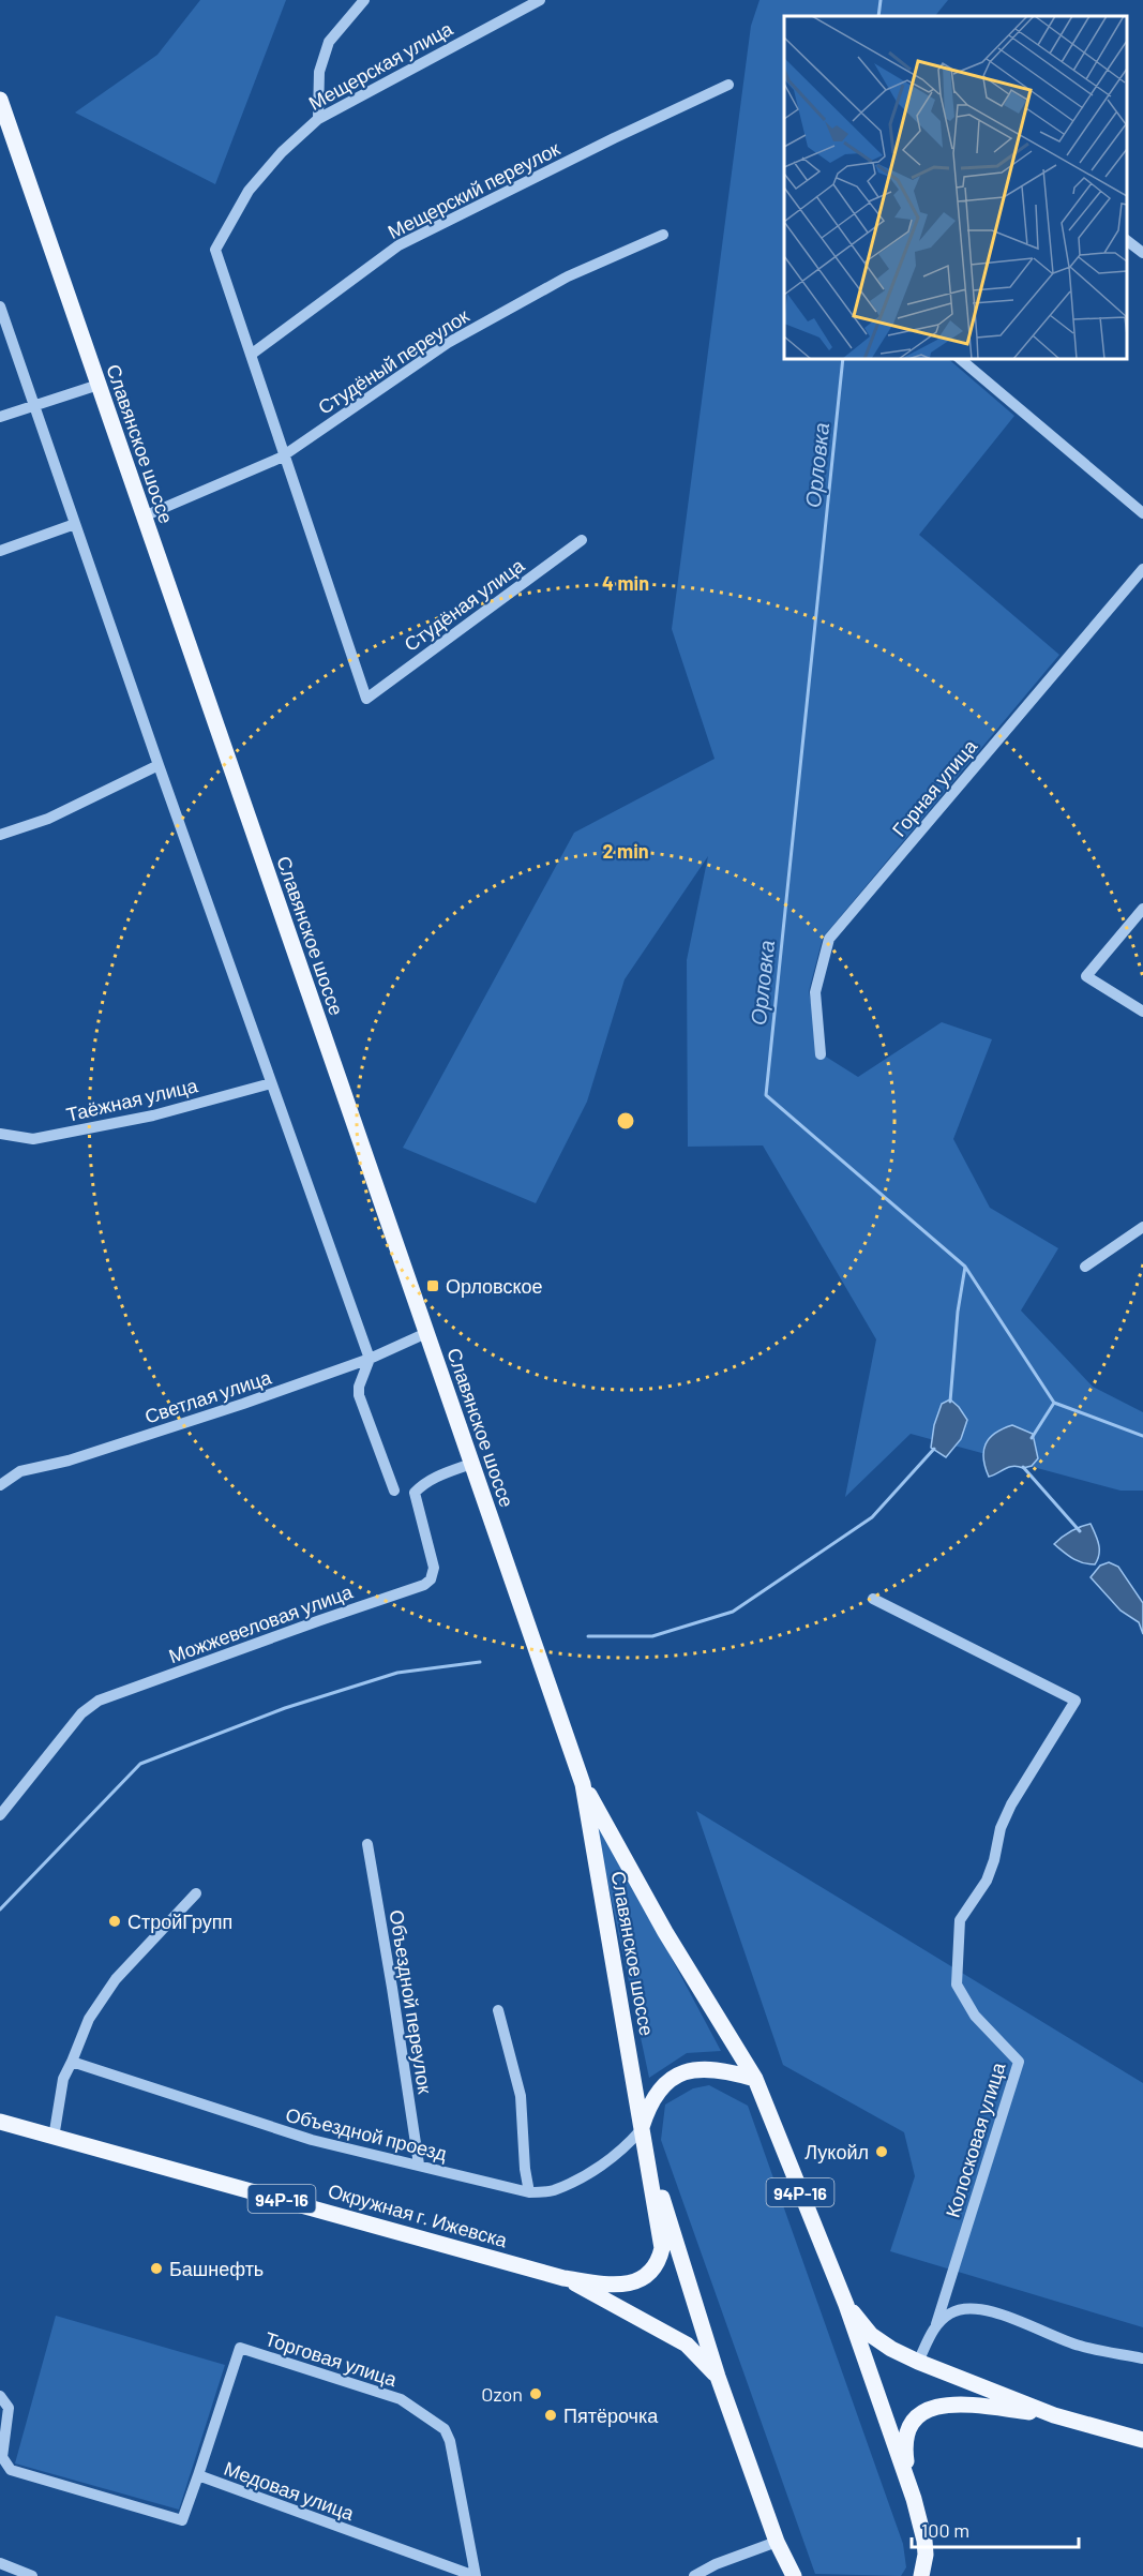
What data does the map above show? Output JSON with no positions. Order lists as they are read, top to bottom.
{
  "streets": {
    "main road": ["Славянское шоссе", "94Р-16", "Окружная г. Ижевска"],
    "street": [
      "Мещерская улица",
      "Мещерский переулок",
      "Студёный переулок",
      "Студёная улица",
      "Горная улица",
      "Таёжная улица",
      "Светлая улица",
      "Можжевеловая улица",
      "Объездной переулок",
      "Объездной проезд",
      "Колосковая улица",
      "Торговая улица",
      "Медовая улица"
    ]
  },
  "crossings": [
    ["Мещерская улица", "Мещерский переулок"],
    ["Студёный переулок", "Славянское шоссе"],
    ["Студёный переулок", "Студёная улица"],
    ["Славянское шоссе", "Светлая улица"],
    ["Славянское шоссе", "Можжевеловая улица"],
    ["Славянское шоссе", "Объездной проезд"],
    ["Славянское шоссе", "94Р-16"],
    ["Славянское шоссе", "Окружная г. Ижевска"],
    ["Объездной переулок", "Объездной проезд"],
    ["Объездной проезд", "94Р-16"],
    ["Объездной проезд", "Окружная г. Ижевска"],
    ["Колосковая улица", "94Р-16"],
    ["94Р-16", "Окружная г. Ижевска"],
    ["Торговая улица", "Медовая улица"]
  ],
  "water": ["Орловка"],
  "places": {
    "transit": ["Орловское"],
    "other": [
      "СтройГрупп",
      "Лукойл",
      "Башнефть",
      "Ozon",
      "Пятёрочка"
    ]
  },
  "scale_bar": "100 m",
  "rings": ["4 min", "2 min"]
}
